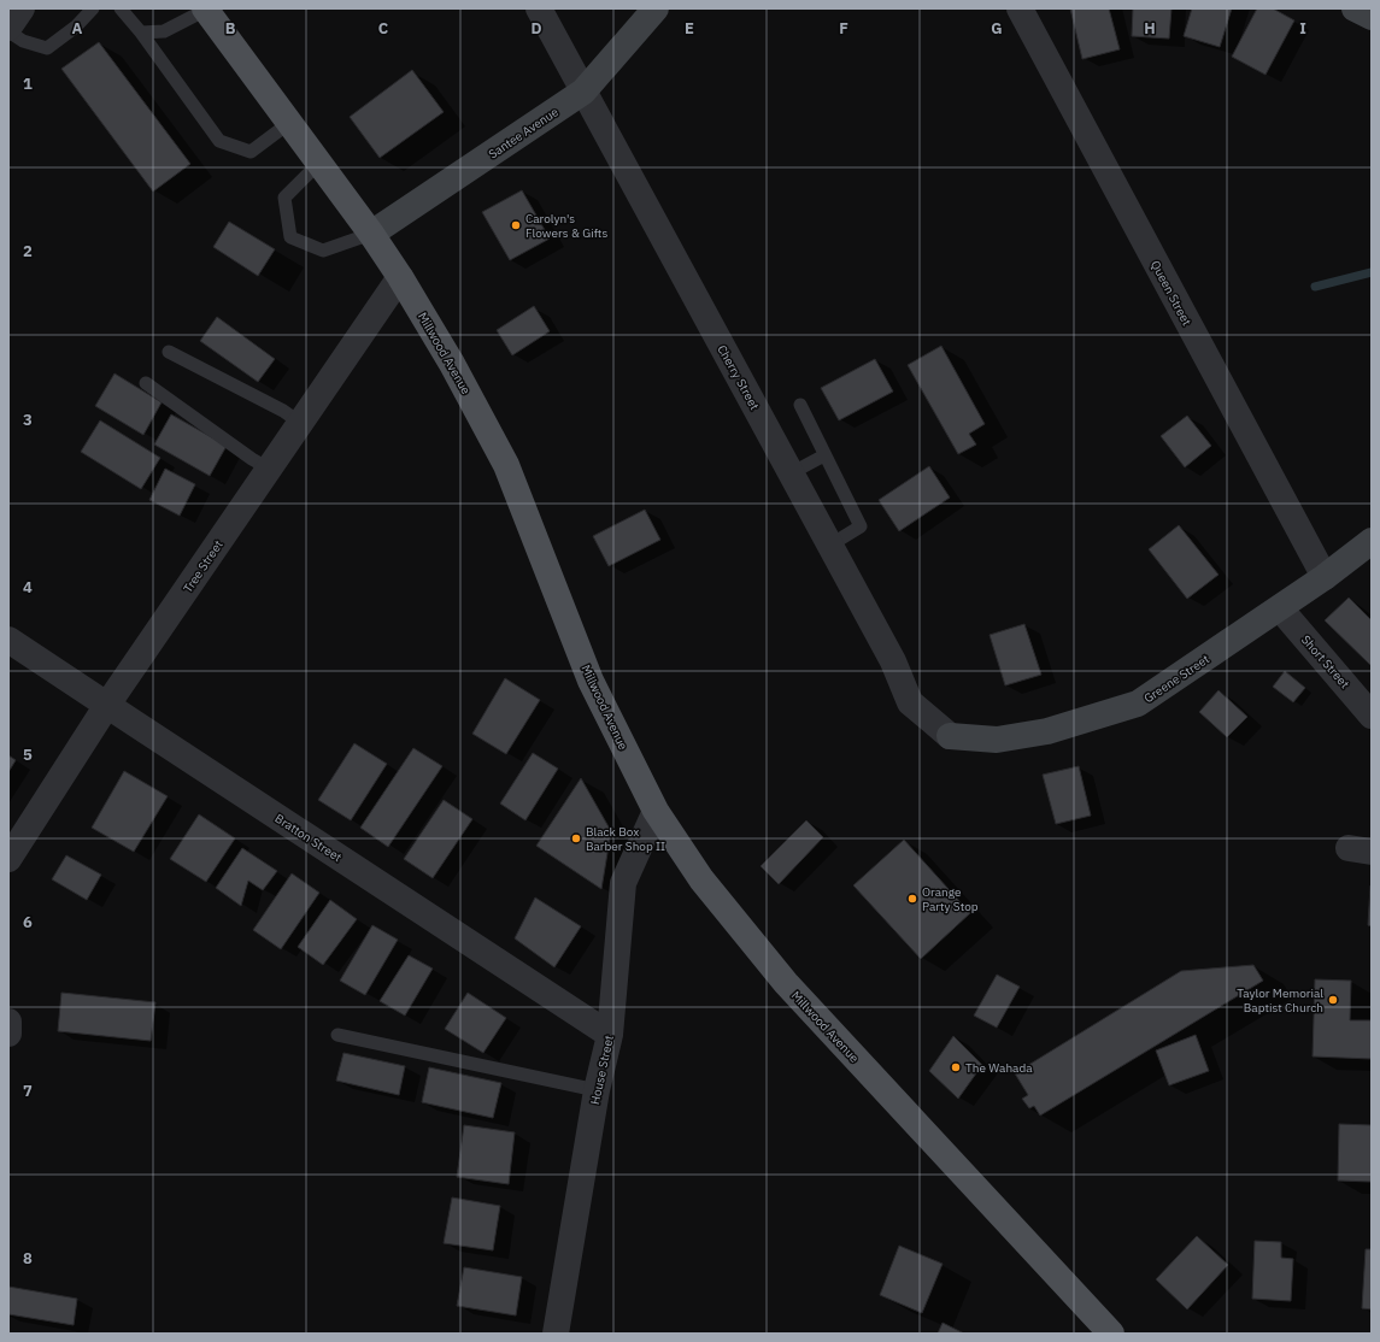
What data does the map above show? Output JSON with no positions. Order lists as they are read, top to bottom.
{
  "streets": {
    "main road": ["Millwood Avenue"],
    "street": [
      "Santee Avenue",
      "Queen Street",
      "Cherry Street",
      "Tree Street",
      "Short Street",
      "Greene Street",
      "Bratton Street",
      "House Street"
    ]
  },
  "crossings": [
    ["Santee Avenue", "Millwood Avenue"],
    ["Santee Avenue", "Cherry Street"],
    ["Queen Street", "Greene Street"],
    ["Millwood Avenue", "Tree Street"],
    ["Millwood Avenue", "House Street"],
    ["Cherry Street", "Greene Street"],
    ["Tree Street", "Bratton Street"],
    ["Short Street", "Greene Street"],
    ["Bratton Street", "House Street"]
  ],
  "places": [
    "Carolyn's Flowers & Gifts",
    "Black Box Barber Shop II",
    "Orange Party Stop",
    "Taylor Memorial Baptist Church",
    "The Wahada"
  ],
  "grid": {
    "columns": [
      "A",
      "B",
      "C",
      "D",
      "E",
      "F",
      "G",
      "H",
      "I"
    ],
    "rows": [
      "1",
      "2",
      "3",
      "4",
      "5",
      "6",
      "7",
      "8"
    ]
  }
}
